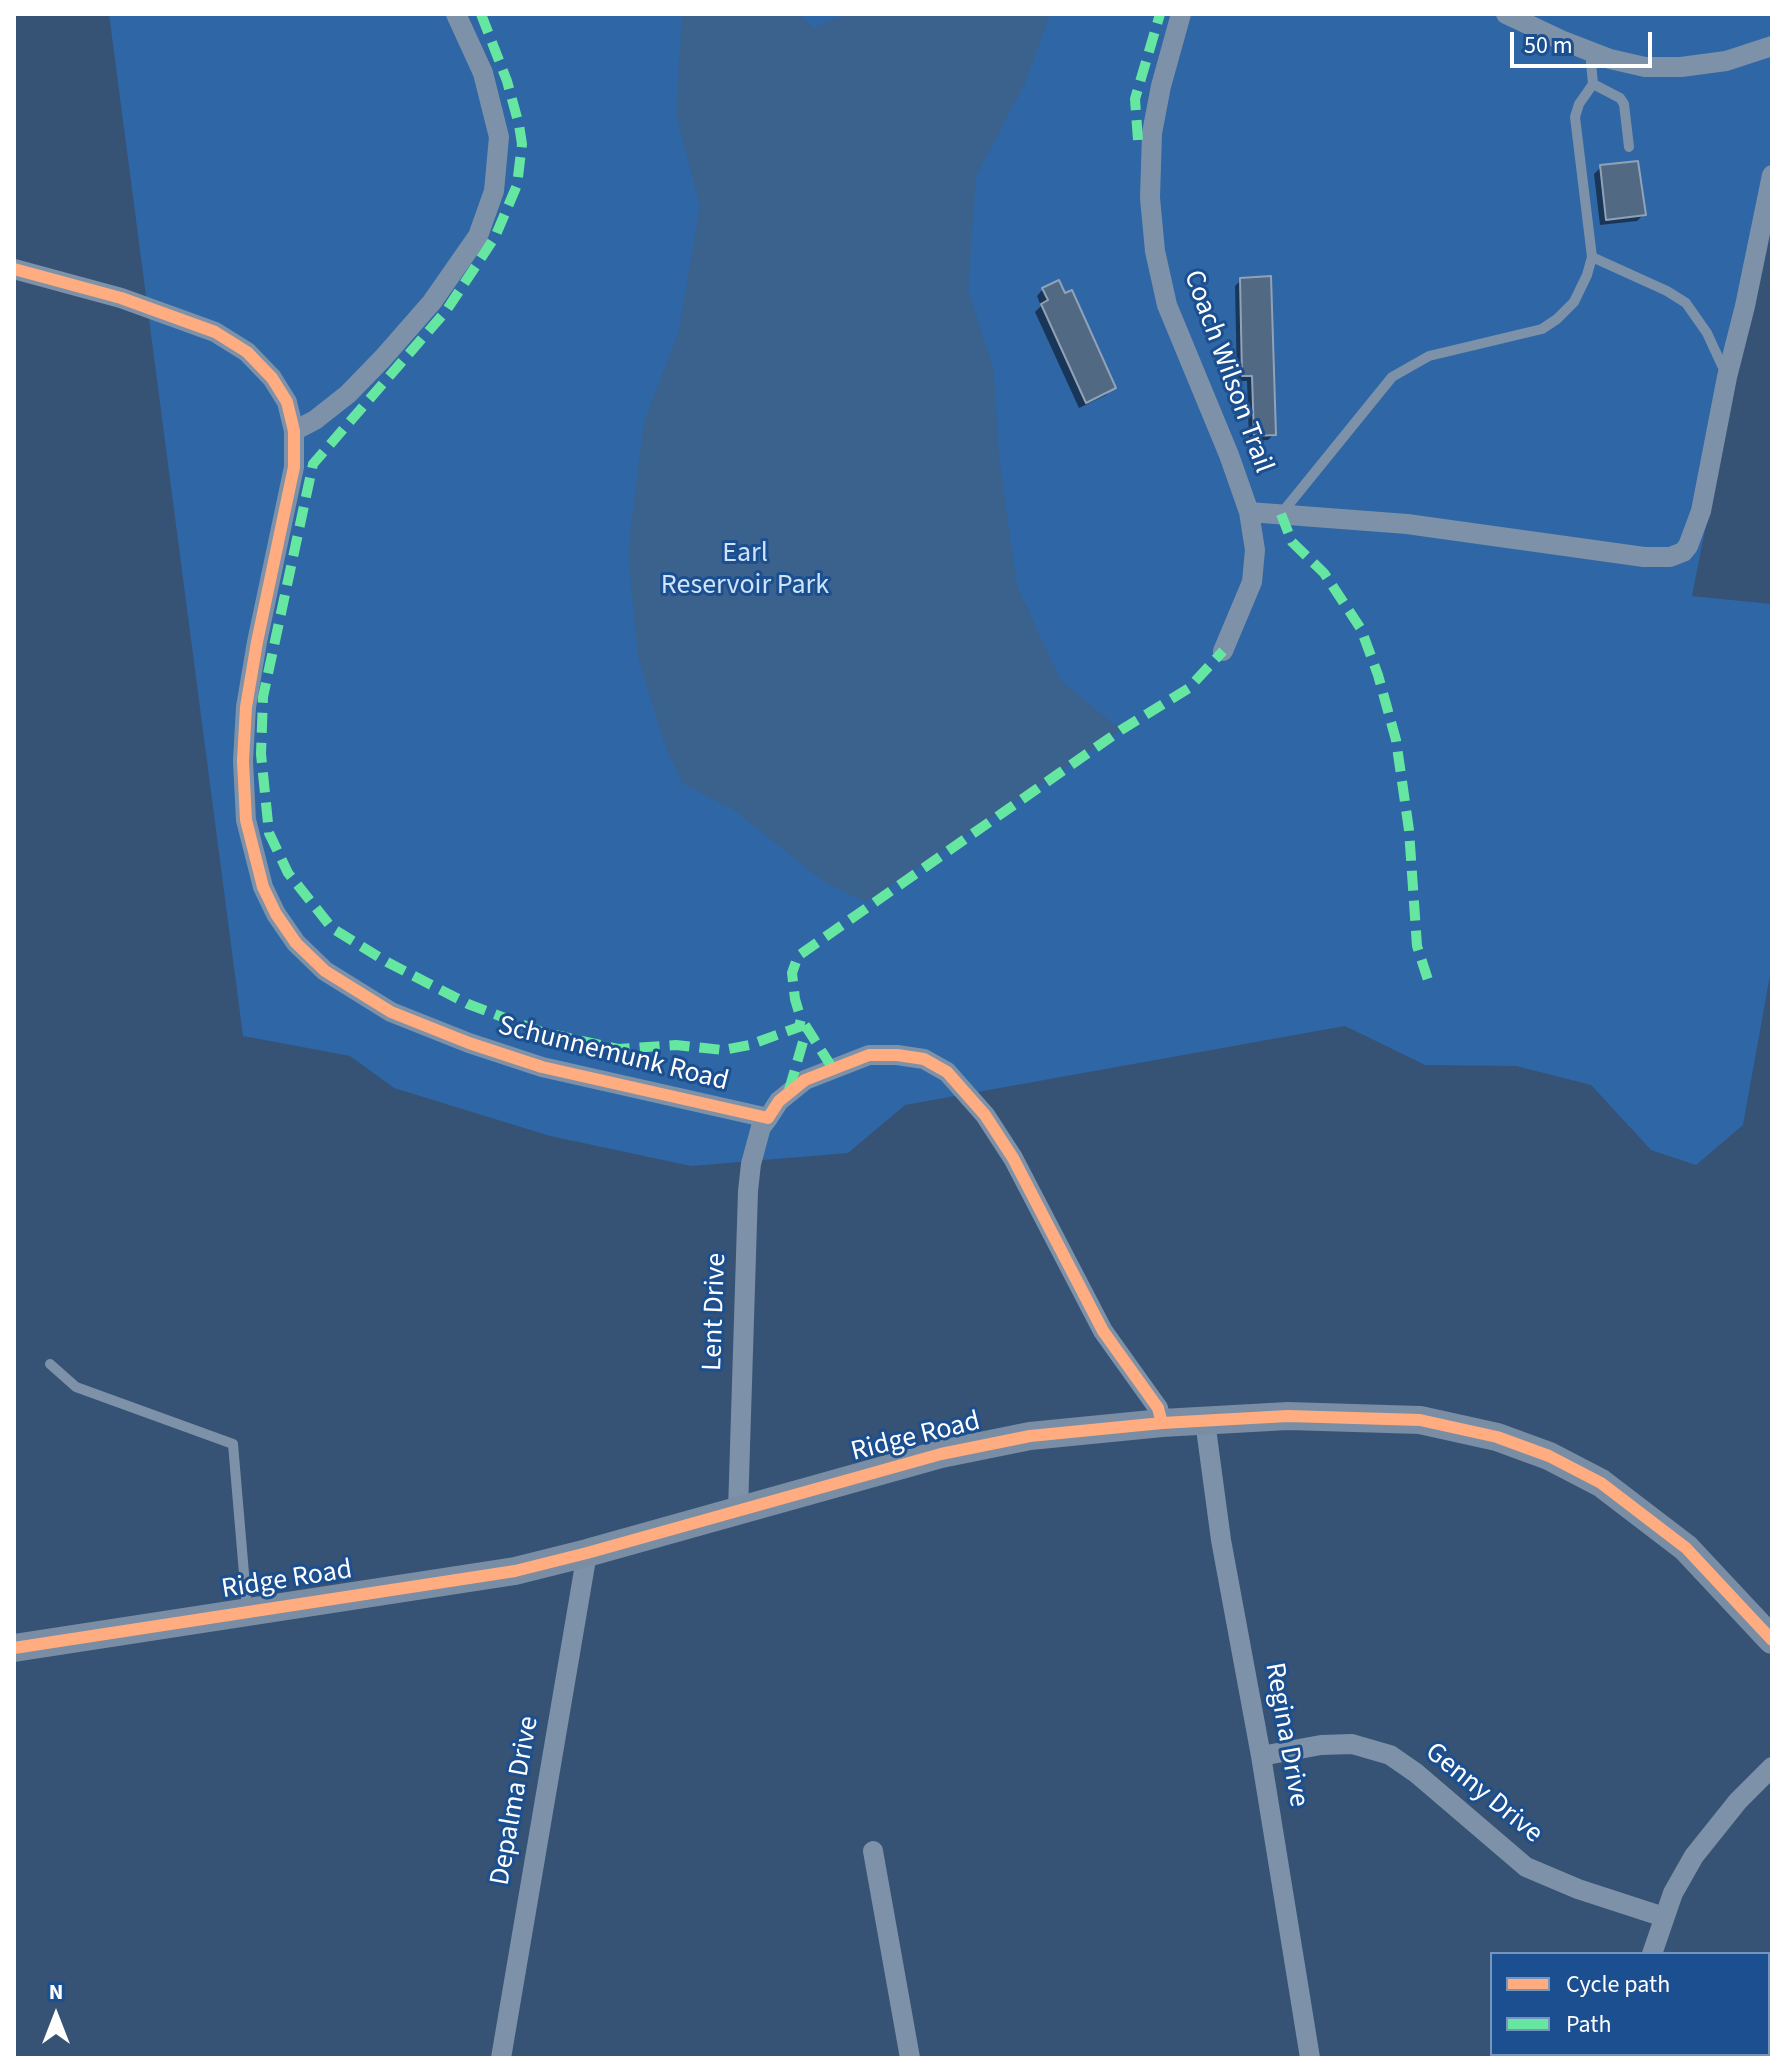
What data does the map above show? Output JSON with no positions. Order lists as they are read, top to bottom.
{
  "streets": {
    "street": [
      "Coach Wilson Trail",
      "Schunnemunk Road",
      "Lent Drive",
      "Ridge Road",
      "Regina Drive",
      "Genny Drive",
      "Depalma Drive"
    ]
  },
  "crossings": [
    ["Schunnemunk Road", "Lent Drive"],
    ["Lent Drive", "Ridge Road"],
    ["Ridge Road", "Regina Drive"],
    ["Ridge Road", "Depalma Drive"],
    ["Regina Drive", "Genny Drive"]
  ],
  "parks": ["Earl Reservoir Park"],
  "legend": ["Cycle path", "Path"],
  "scale_bar": "50 m",
  "north": "top"
}
